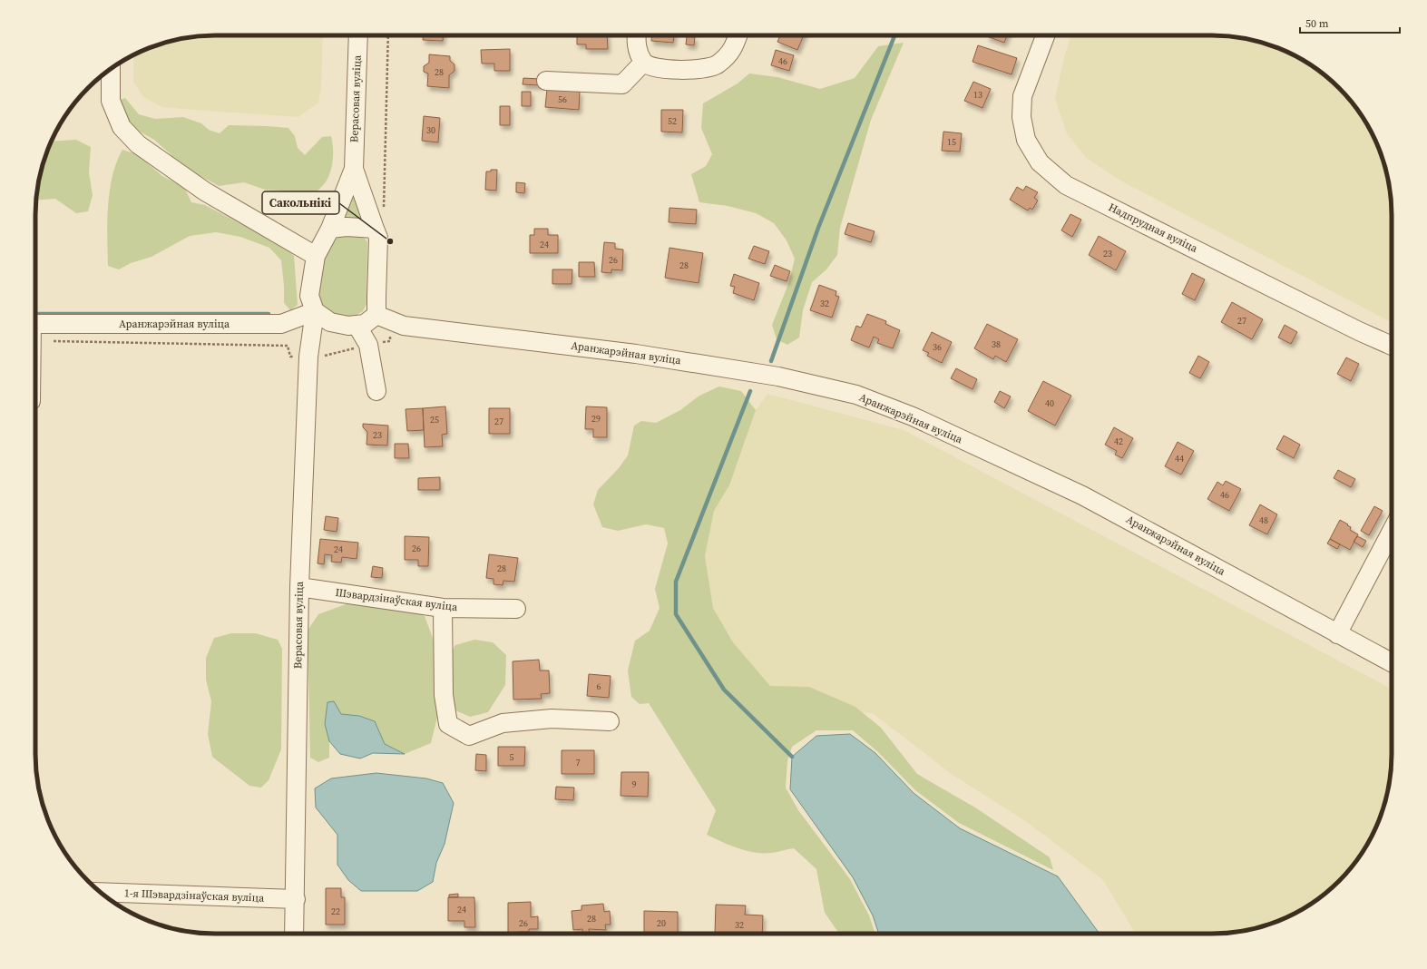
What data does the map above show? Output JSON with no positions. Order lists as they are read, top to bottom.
{
  "streets": {
    "street": [
      "Верасовая вуліца",
      "Надпрудная вуліца",
      "Аранжарэйная вуліца",
      "Шэвардзінаўская вуліца",
      "1-я Шэвардзінаўская вуліца"
    ]
  },
  "crossings": [
    ["Верасовая вуліца", "Аранжарэйная вуліца"],
    ["Верасовая вуліца", "Шэвардзінаўская вуліца"],
    ["Верасовая вуліца", "1-я Шэвардзінаўская вуліца"]
  ],
  "places": ["Сакольнікі"],
  "house_numbers": [
    "46",
    "28",
    "13",
    "56",
    "52",
    "30",
    "15",
    "24",
    "23",
    "26",
    "28",
    "32",
    "27",
    "38",
    "36",
    "40",
    "29",
    "25",
    "27",
    "23",
    "42",
    "44",
    "46",
    "48",
    "26",
    "24",
    "28",
    "6",
    "5",
    "7",
    "9",
    "24",
    "22",
    "28",
    "26",
    "20",
    "32"
  ],
  "scale_bar": "50 m"
}
